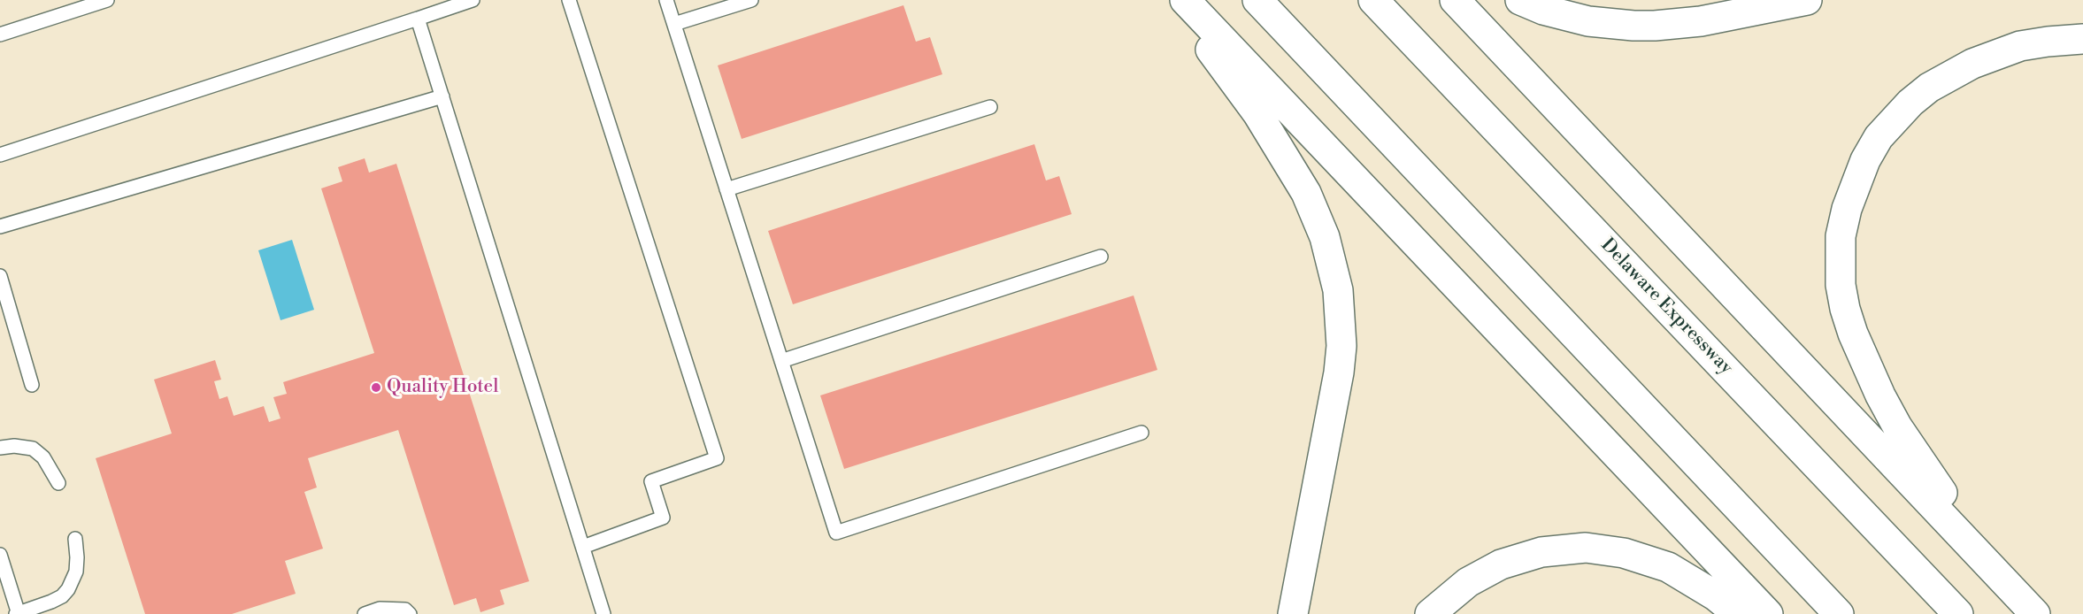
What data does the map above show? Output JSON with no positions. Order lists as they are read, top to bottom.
{
  "streets": {
    "highway": ["Delaware Expressway"]
  },
  "places": ["Quality Hotel"]
}
